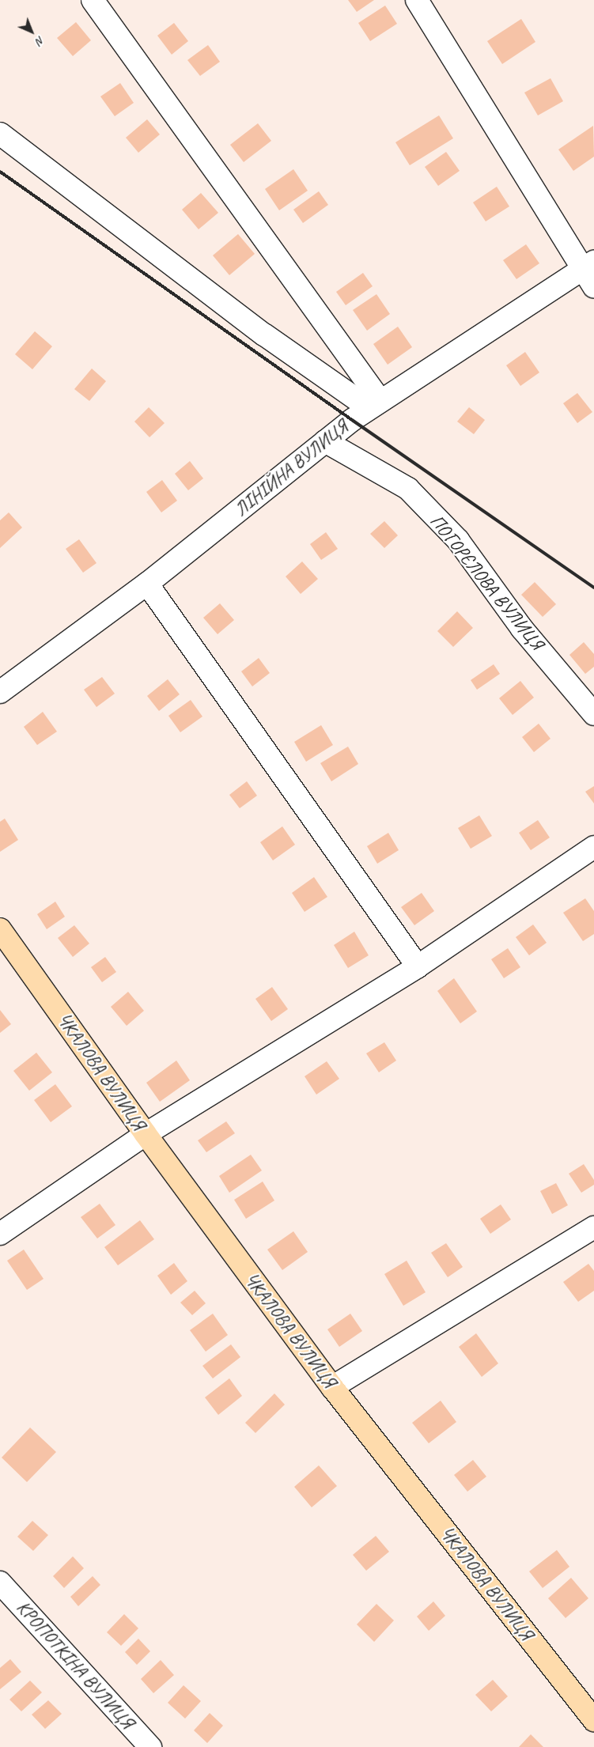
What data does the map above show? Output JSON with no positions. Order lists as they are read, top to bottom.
{
  "streets": {
    "main road": ["ЧКАЛОВА ВУЛИЦЯ"],
    "street": ["ЛІНІЙНА ВУЛИЦЯ", "ПОГОРЄЛОВА ВУЛИЦЯ", "КРОПОТКІНА ВУЛИЦЯ"]
  },
  "crossings": [
    ["ЛІНІЙНА ВУЛИЦЯ", "ПОГОРЄЛОВА ВУЛИЦЯ"]
  ],
  "north": "bottom right"
}
